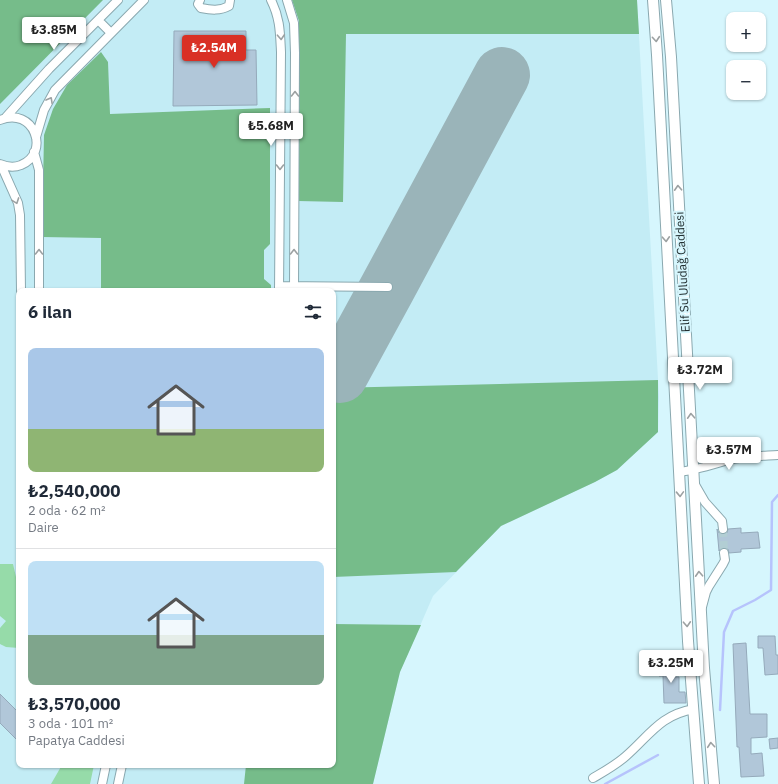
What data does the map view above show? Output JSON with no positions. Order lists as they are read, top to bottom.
{
  "streets": {
    "main road": ["Elif Su Uludağ Caddesi"]
  },
  "page": {
    "map_buttons": ["+", "−"],
    "price": [
      "₺3.85M",
      "₺2.54M",
      "₺5.68M",
      "₺3.72M",
      "₺3.57M",
      "₺3.25M"
    ],
    "heading": "6 ilan",
    "list": [
      {
        "name": "₺2,540,000",
        "note": "2 oda · 62 m² · Daire"
      },
      {
        "name": "₺3,570,000",
        "note": "3 oda · 101 m² · Papatya Caddesi"
      }
    ]
  }
}
